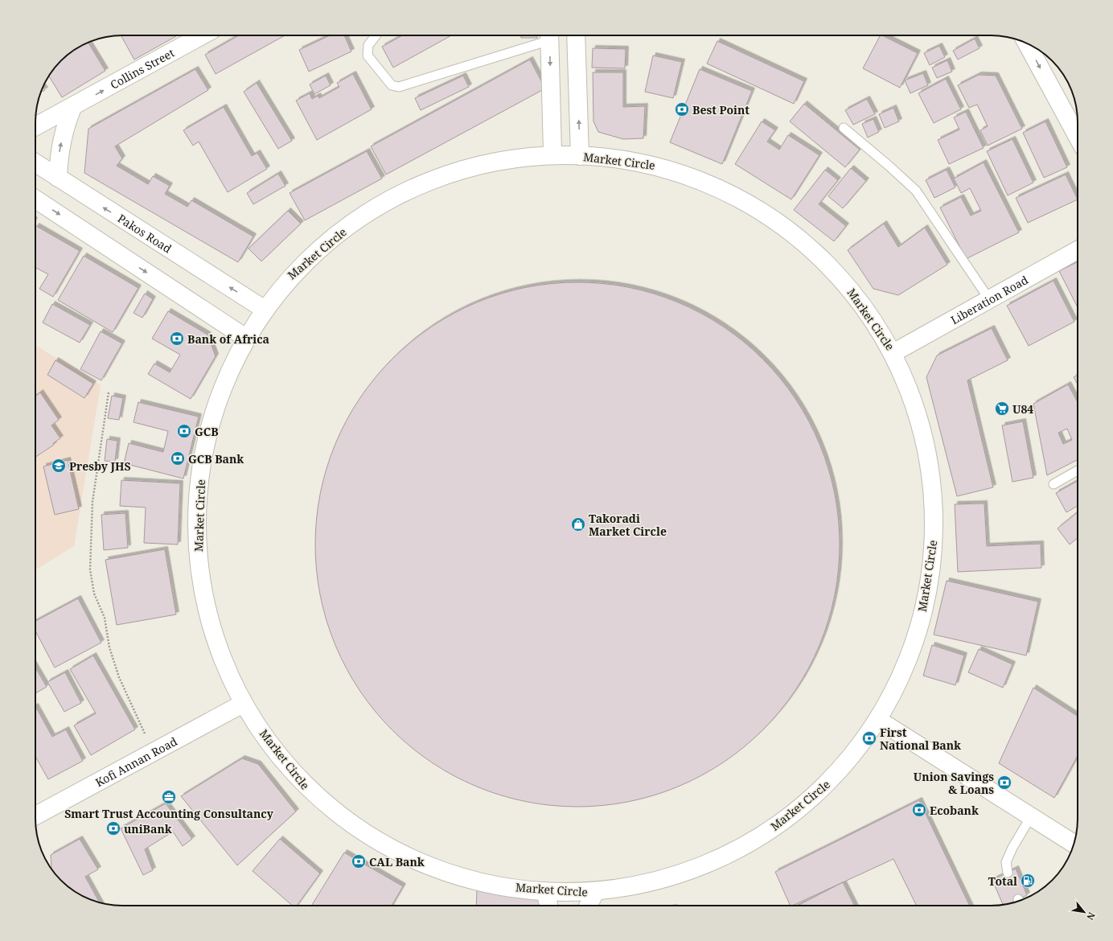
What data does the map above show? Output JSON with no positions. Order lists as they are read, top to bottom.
{
  "streets": {
    "street": [
      "Collins Street",
      "Market Circle",
      "Pakos Road",
      "Liberation Road",
      "Kofi Annan Road"
    ]
  },
  "crossings": [
    ["Market Circle", "Pakos Road"],
    ["Market Circle", "Liberation Road"],
    ["Market Circle", "Kofi Annan Road"]
  ],
  "one_way": ["Collins Street"],
  "places": {
    "bank": [
      "Best Point",
      "Bank of Africa",
      "GCB",
      "GCB Bank",
      "First National Bank",
      "Union Savings & Loans",
      "Ecobank",
      "uniBank",
      "CAL Bank"
    ],
    "supermarket": ["U84"],
    "school or university": ["Presby JHS"],
    "shop": ["Takoradi Market Circle"],
    "office": ["Smart Trust Accounting Consultancy"],
    "fuel station": ["Total"]
  },
  "north": "bottom right"
}
